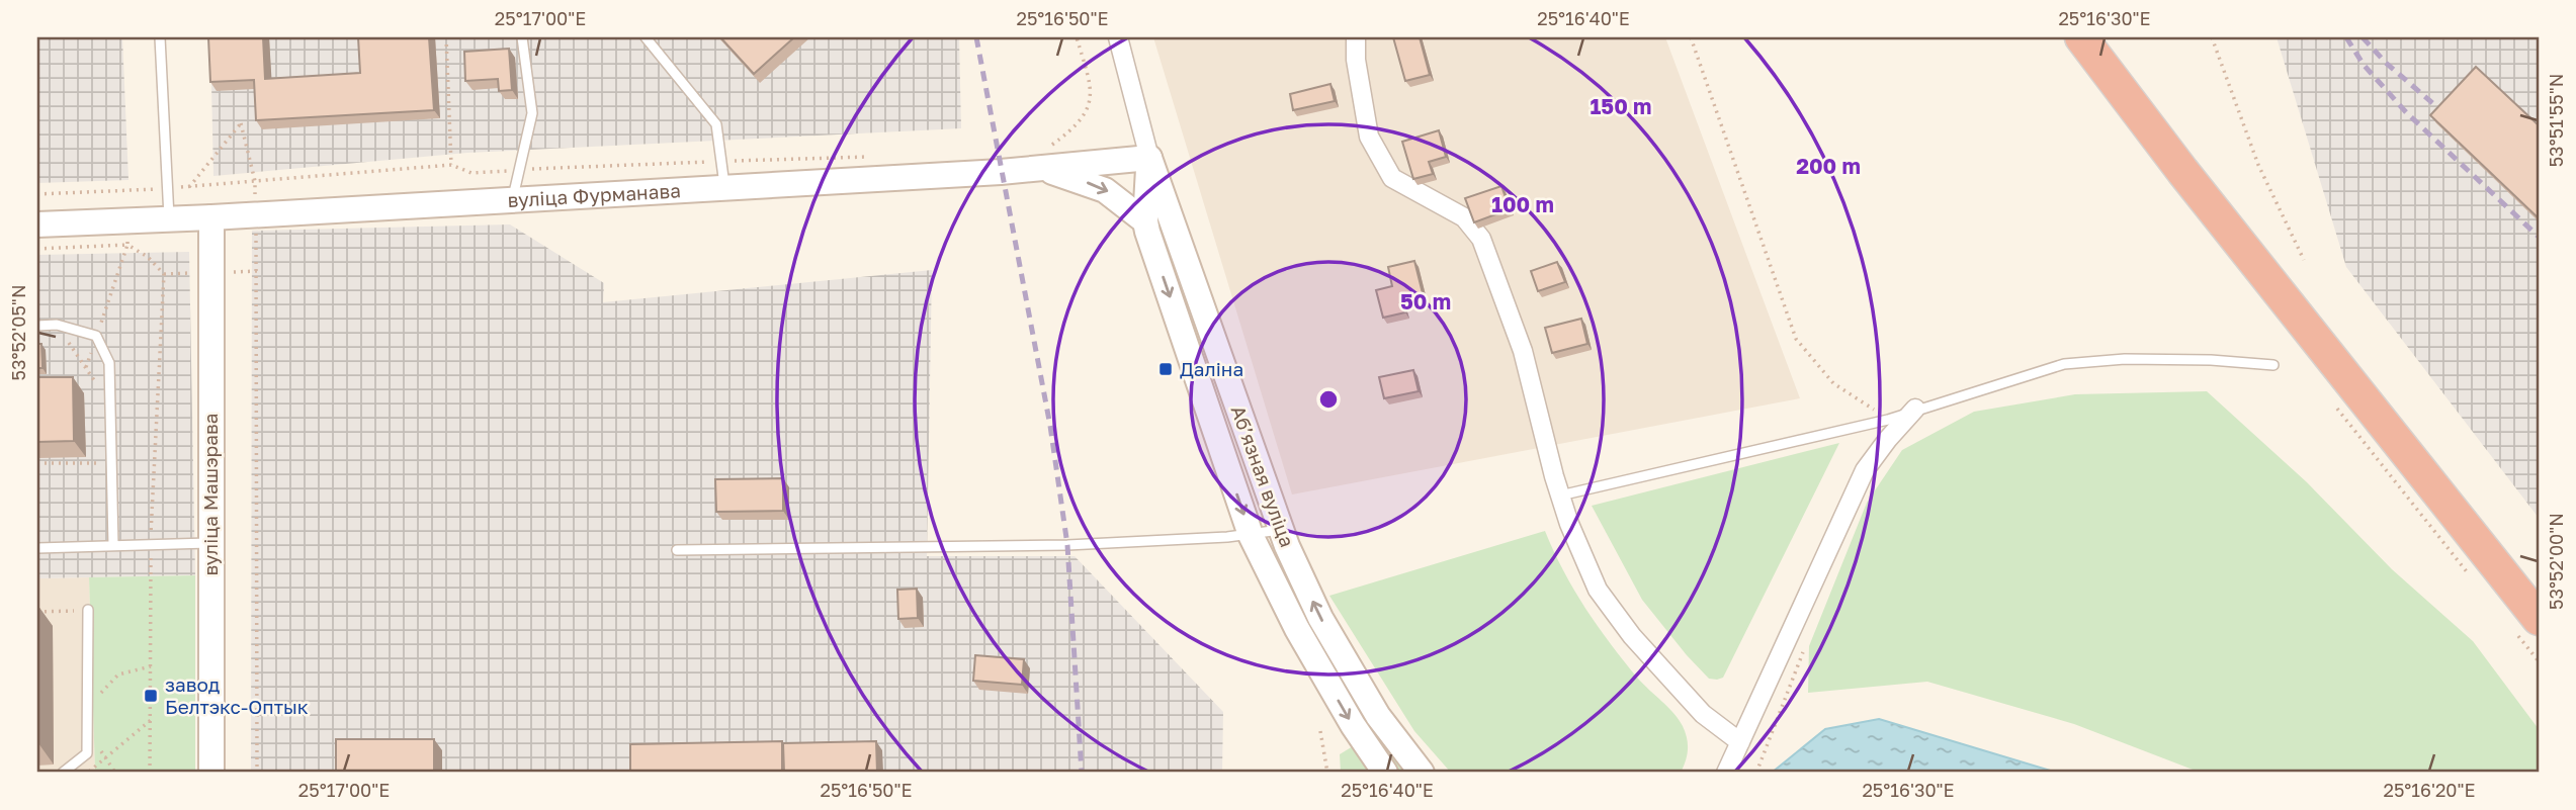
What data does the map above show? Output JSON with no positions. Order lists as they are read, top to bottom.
{
  "streets": {
    "street": ["вуліца Фурманава", "Абʼязная вуліца", "вуліца Машэрава"]
  },
  "crossings": [
    ["вуліца Фурманава", "Абʼязная вуліца"],
    ["вуліца Фурманава", "вуліца Машэрава"]
  ],
  "places": {
    "transit": ["Даліна", "завод Белтэкс-Оптык"]
  },
  "coordinates": [
    "25°17'00\"E",
    "25°16'50\"E",
    "25°16'40\"E",
    "25°16'30\"E",
    "53°51'55\"N",
    "53°52'05\"N",
    "53°52'00\"N",
    "25°16'20\"E"
  ],
  "rings": [
    "150 m",
    "200 m",
    "100 m",
    "50 m"
  ]
}
